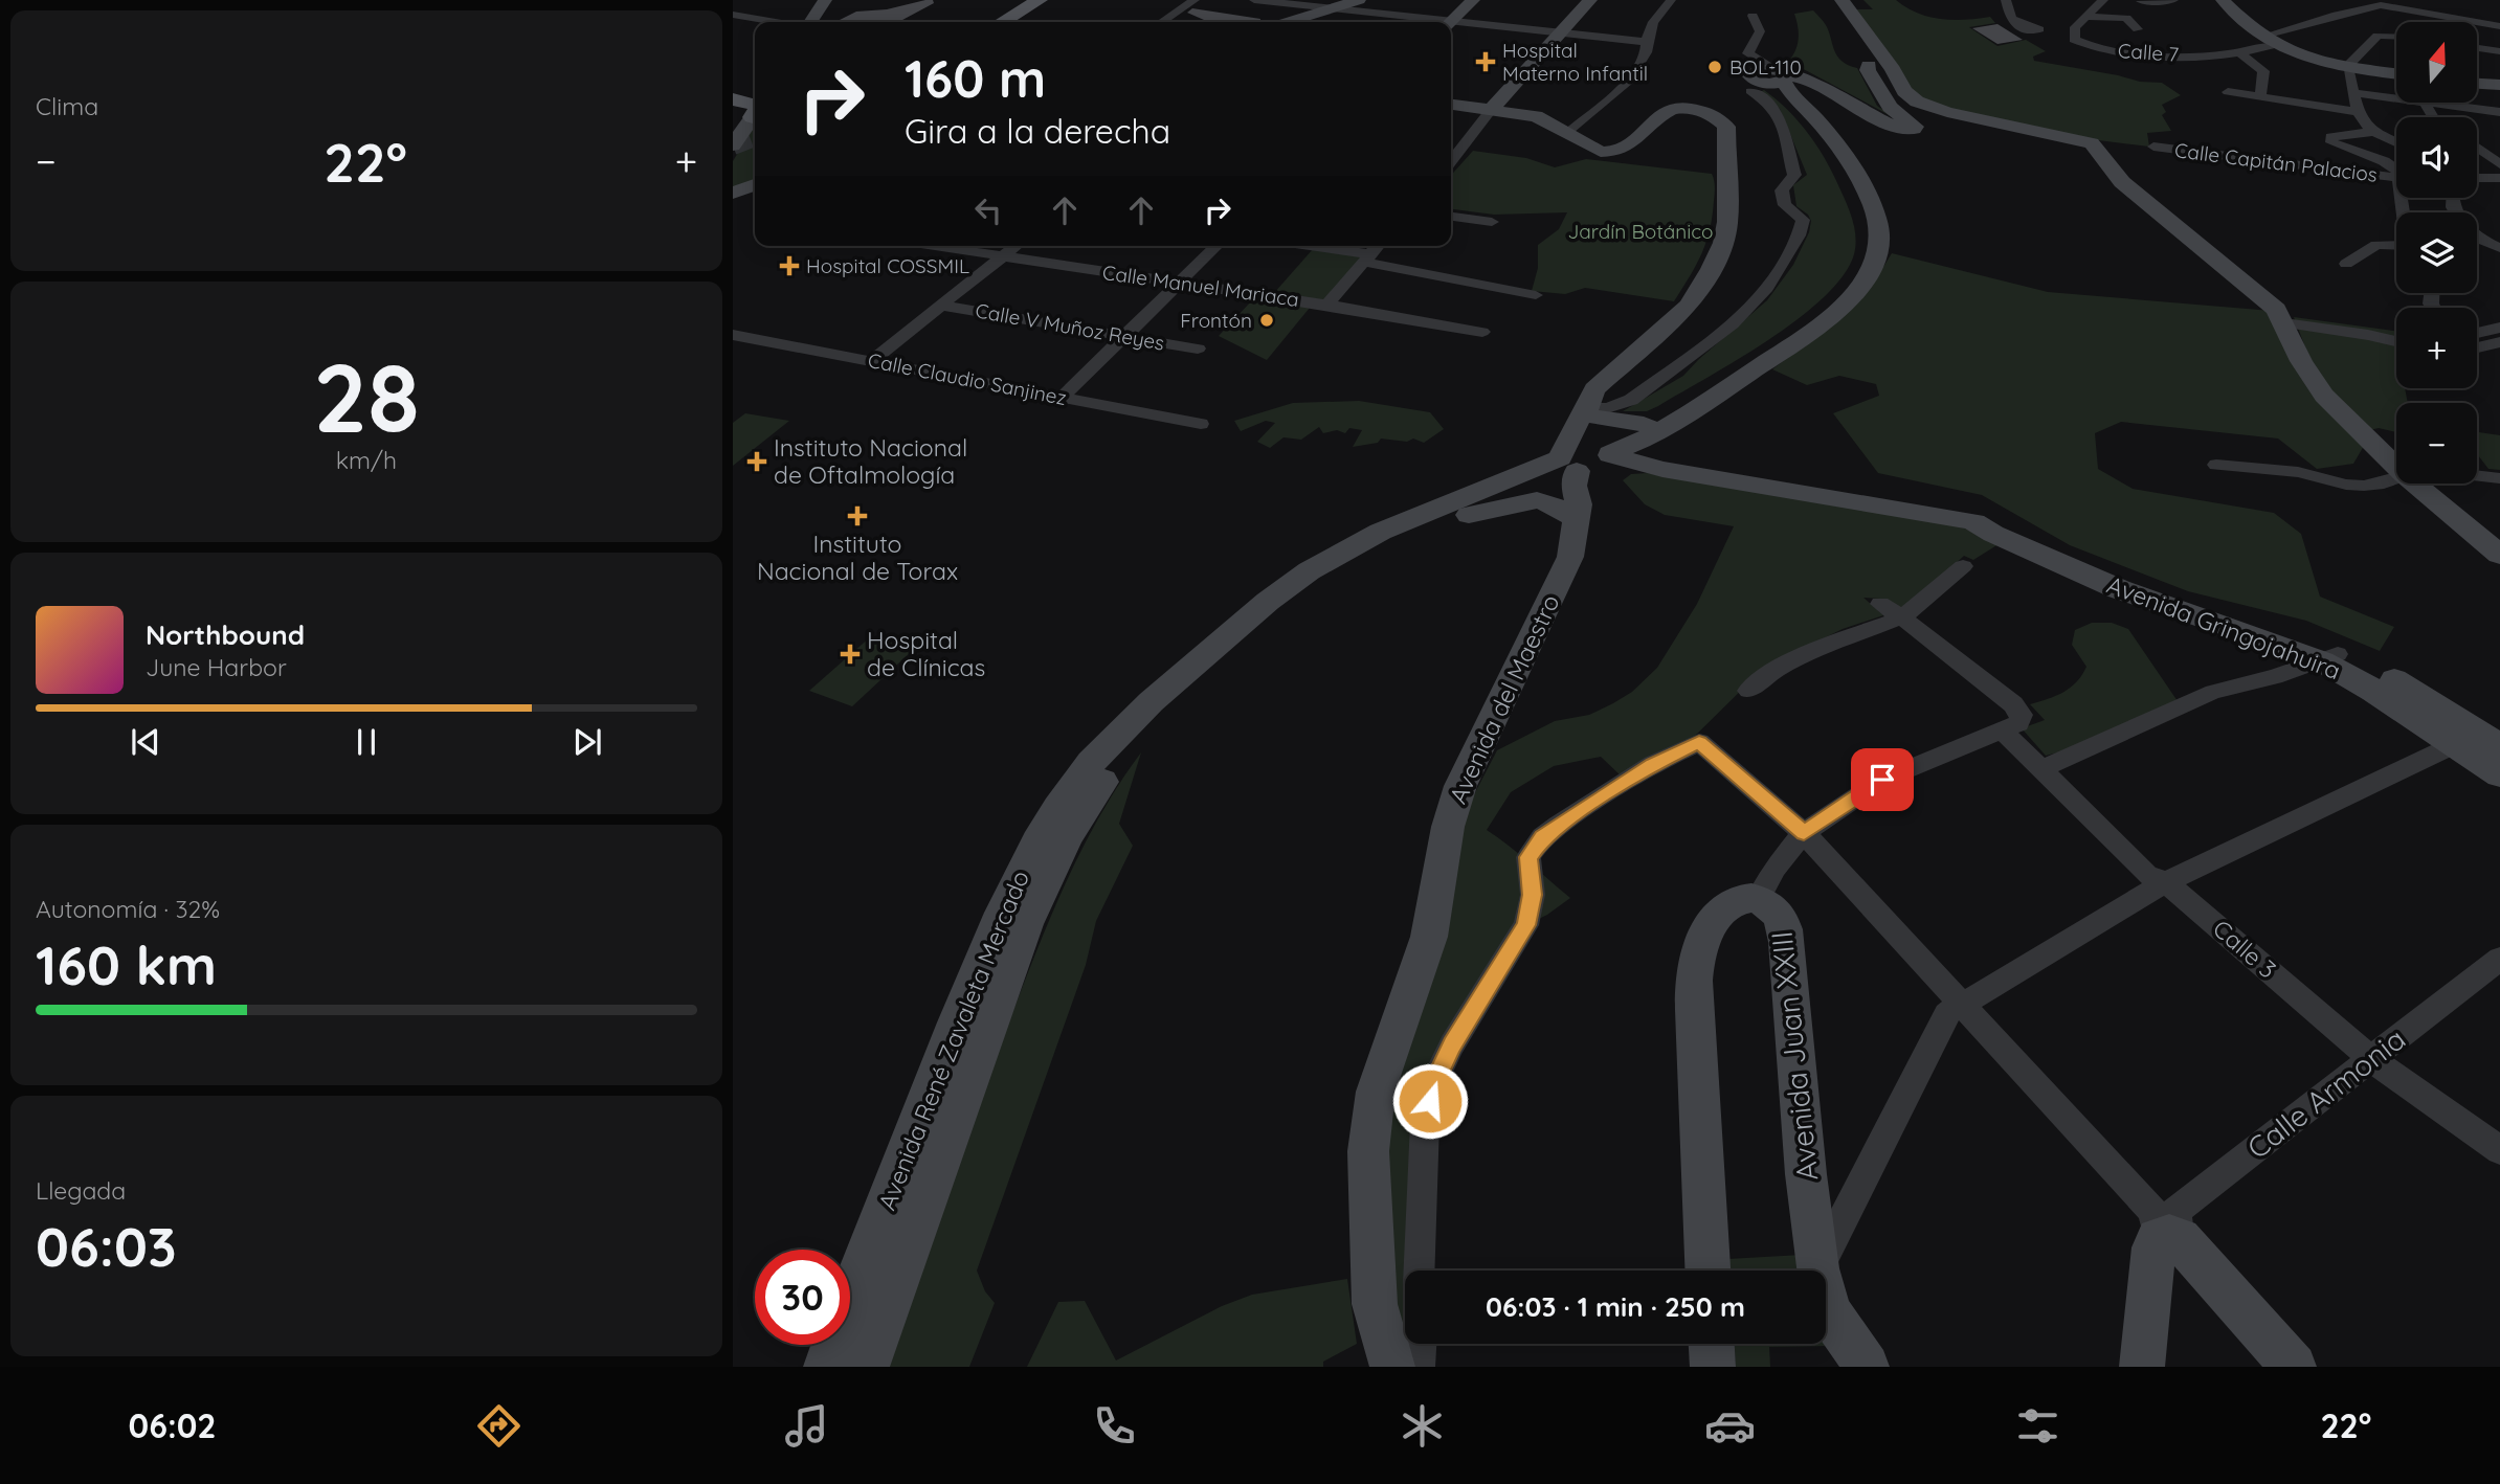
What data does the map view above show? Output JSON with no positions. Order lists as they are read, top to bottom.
{
  "streets": {
    "main road": [
      "Avenida Gringojahuira",
      "Avenida del Maestro",
      "Avenida René Zavaleta Mercado",
      "Avenida Juan XXIII"
    ],
    "street": [
      "Calle 7",
      "Calle Capitán Palacios",
      "Calle Manuel Mariaca",
      "Calle V Muñoz Reyes",
      "Calle Claudio Sanjinez",
      "Calle 3",
      "Calle Armonia"
    ]
  },
  "crossings": [
    ["Avenida Gringojahuira", "Avenida del Maestro"],
    ["Avenida Gringojahuira", "Avenida René Zavaleta Mercado"],
    ["Avenida del Maestro", "Avenida René Zavaleta Mercado"],
    ["Calle 3", "Calle Armonia"]
  ],
  "parks": ["Jardín Botánico"],
  "places": {
    "health": [
      "Hospital Materno Infantil",
      "Hospital COSSMIL",
      "Instituto Nacional de Oftalmología",
      "Instituto Nacional de Torax",
      "Hospital de Clínicas"
    ],
    "other": ["BOL-110", "Frontón"]
  },
  "north": "top",
  "page": {
    "tile": [
      "Clima",
      ["28", "km/h"],
      ["Autonomía · 32%", "160 km"],
      ["Llegada", "06:03"]
    ],
    "map_buttons": ["+", "−"],
    "turn": ["160 m", "Gira a la derecha"],
    "heat": ["−", "22°", "+"],
    "song": ["Northbound", "June Harbor"],
    "limit": "30",
    "trip": "06:03 · 1 min · 250 m",
    "tabs": ["06:02", "22°"]
  }
}
